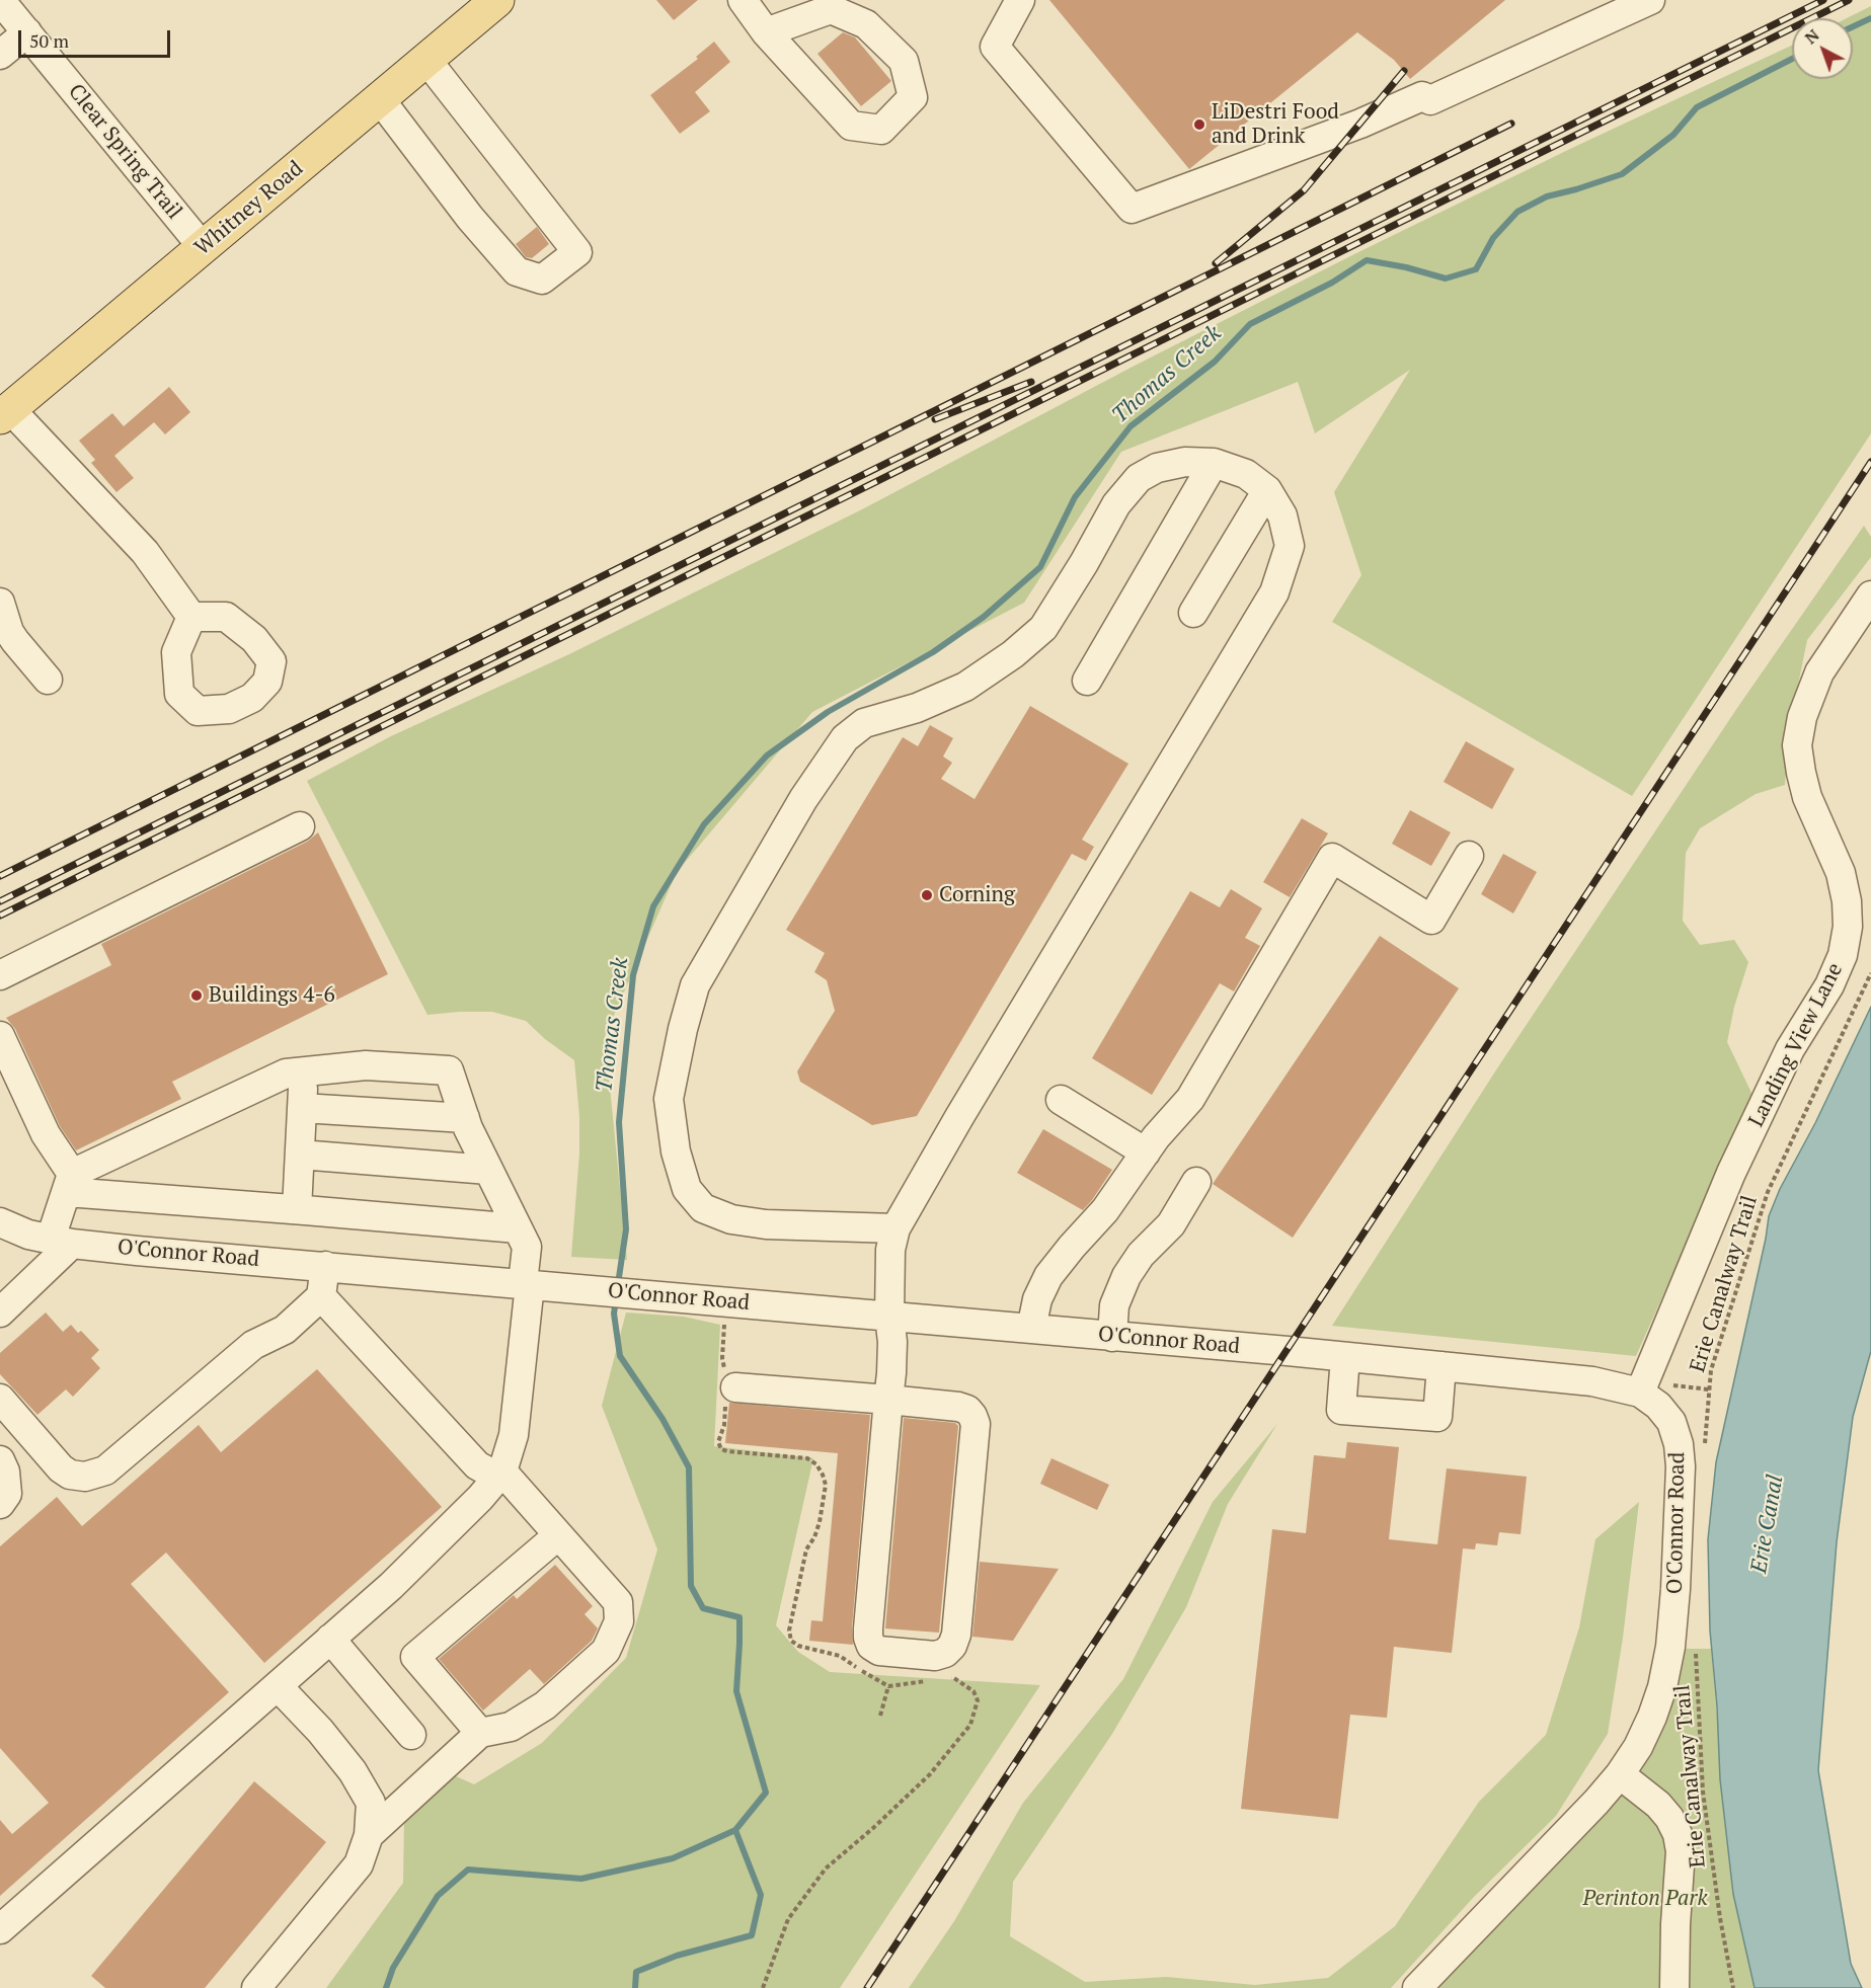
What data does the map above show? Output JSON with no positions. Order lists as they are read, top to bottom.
{
  "streets": {
    "main road": ["Whitney Road"],
    "street": ["Clear Spring Trail", "Landing View Lane", "O'Connor Road"],
    "path": ["Erie Canalway Trail"]
  },
  "crossings": [
    ["Clear Spring Trail", "Whitney Road"],
    ["Landing View Lane", "O'Connor Road"]
  ],
  "water": ["Thomas Creek", "Erie Canal"],
  "parks": ["Perinton Park"],
  "places": ["LiDestri Food and Drink", "Corning", "Buildings 4-6"],
  "scale_bar": "50 m",
  "north": "top left"
}
